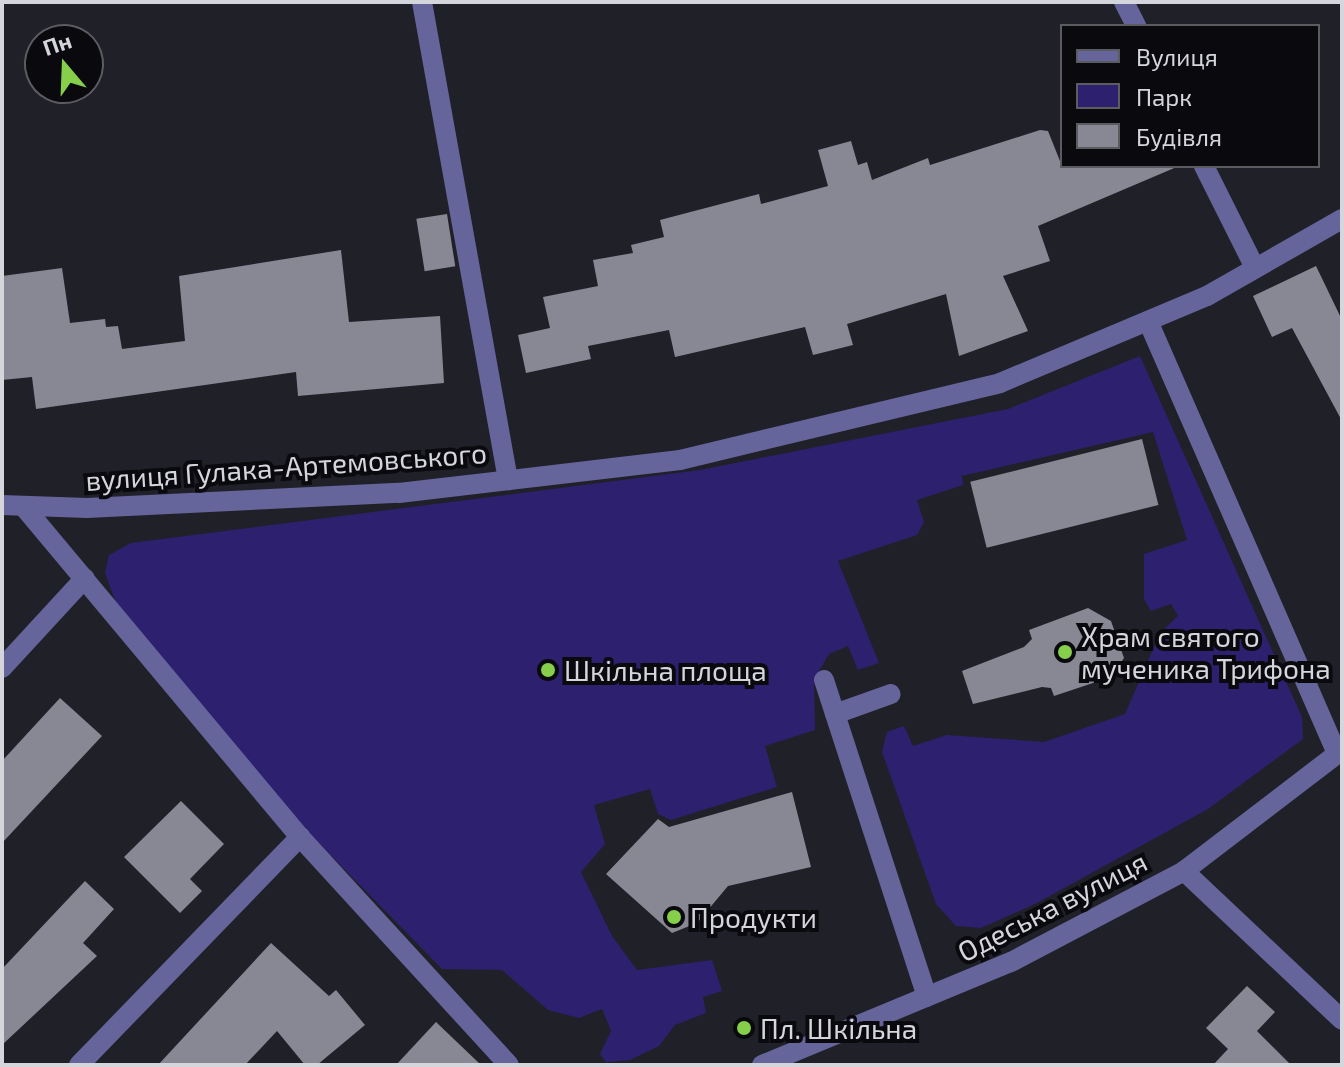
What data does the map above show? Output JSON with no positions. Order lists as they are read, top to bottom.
{
  "streets": {
    "street": ["вулиця Гулака-Артемовського", "Одеська вулиця"]
  },
  "places": [
    "Храм святого мученика Трифона",
    "Шкільна площа",
    "Продукти",
    "Пл. Шкільна"
  ],
  "legend": ["Вулиця", "Парк", "Будівля"],
  "north": "top"
}
